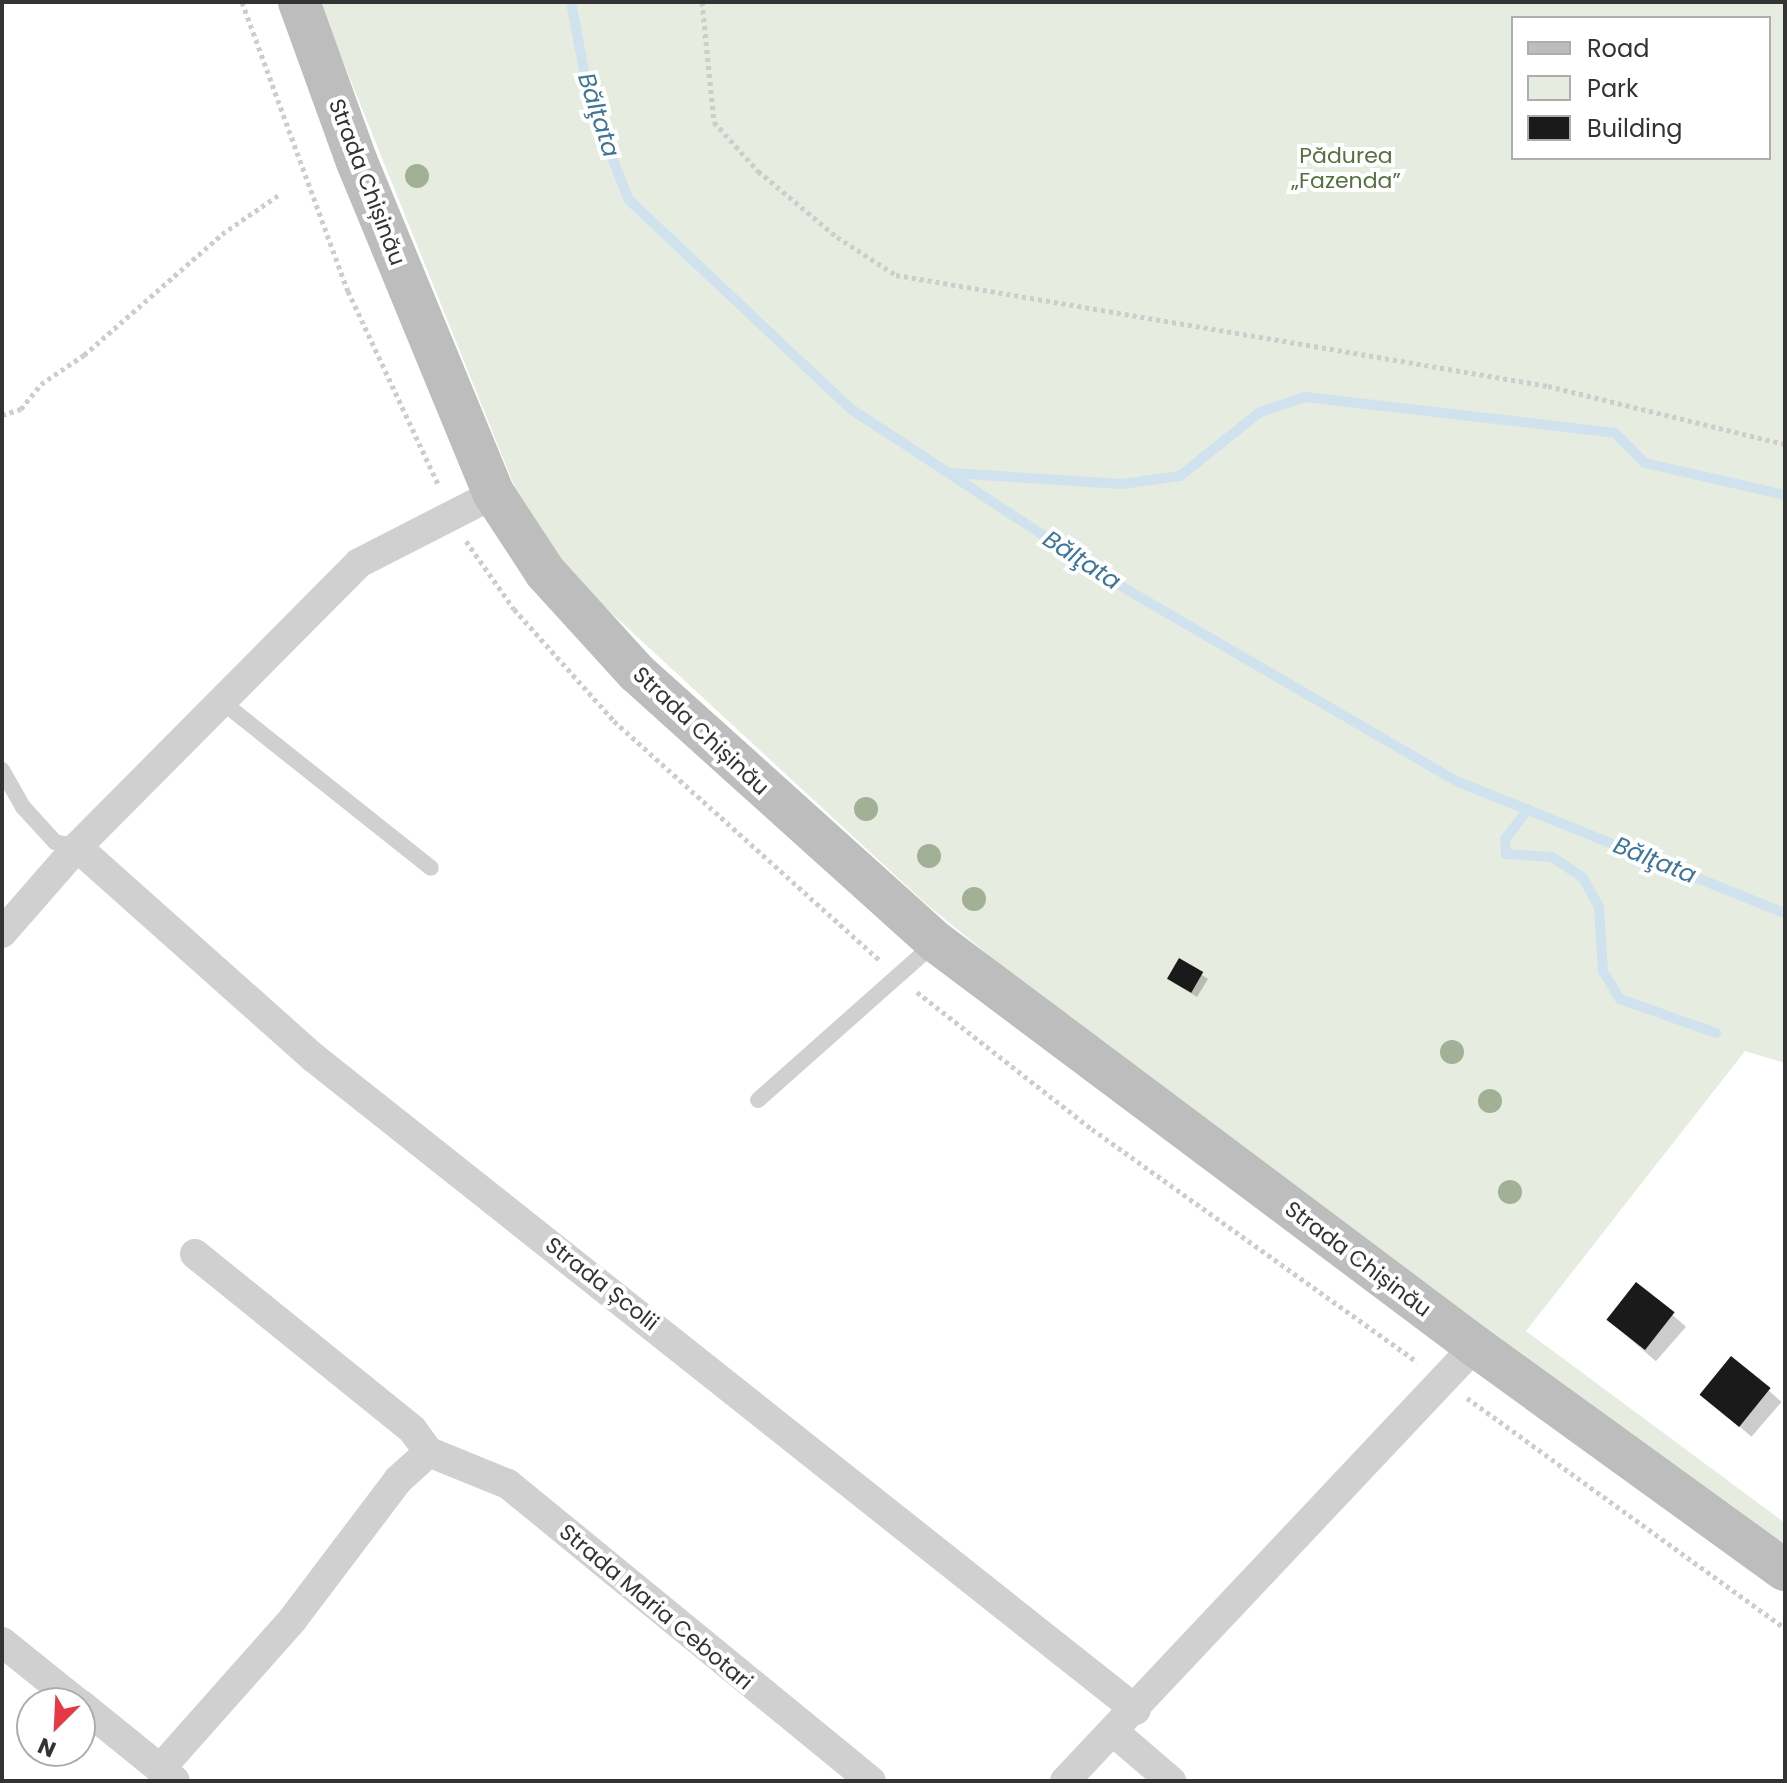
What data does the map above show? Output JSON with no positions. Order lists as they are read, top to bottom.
{
  "streets": {
    "street": ["Strada Chișinău", "Strada Școlii", "Strada Maria Cebotari"]
  },
  "water": ["Bălţata"],
  "parks": ["Pădurea „Fazenda”"],
  "legend": ["Road", "Park", "Building"],
  "north": "bottom left"
}
